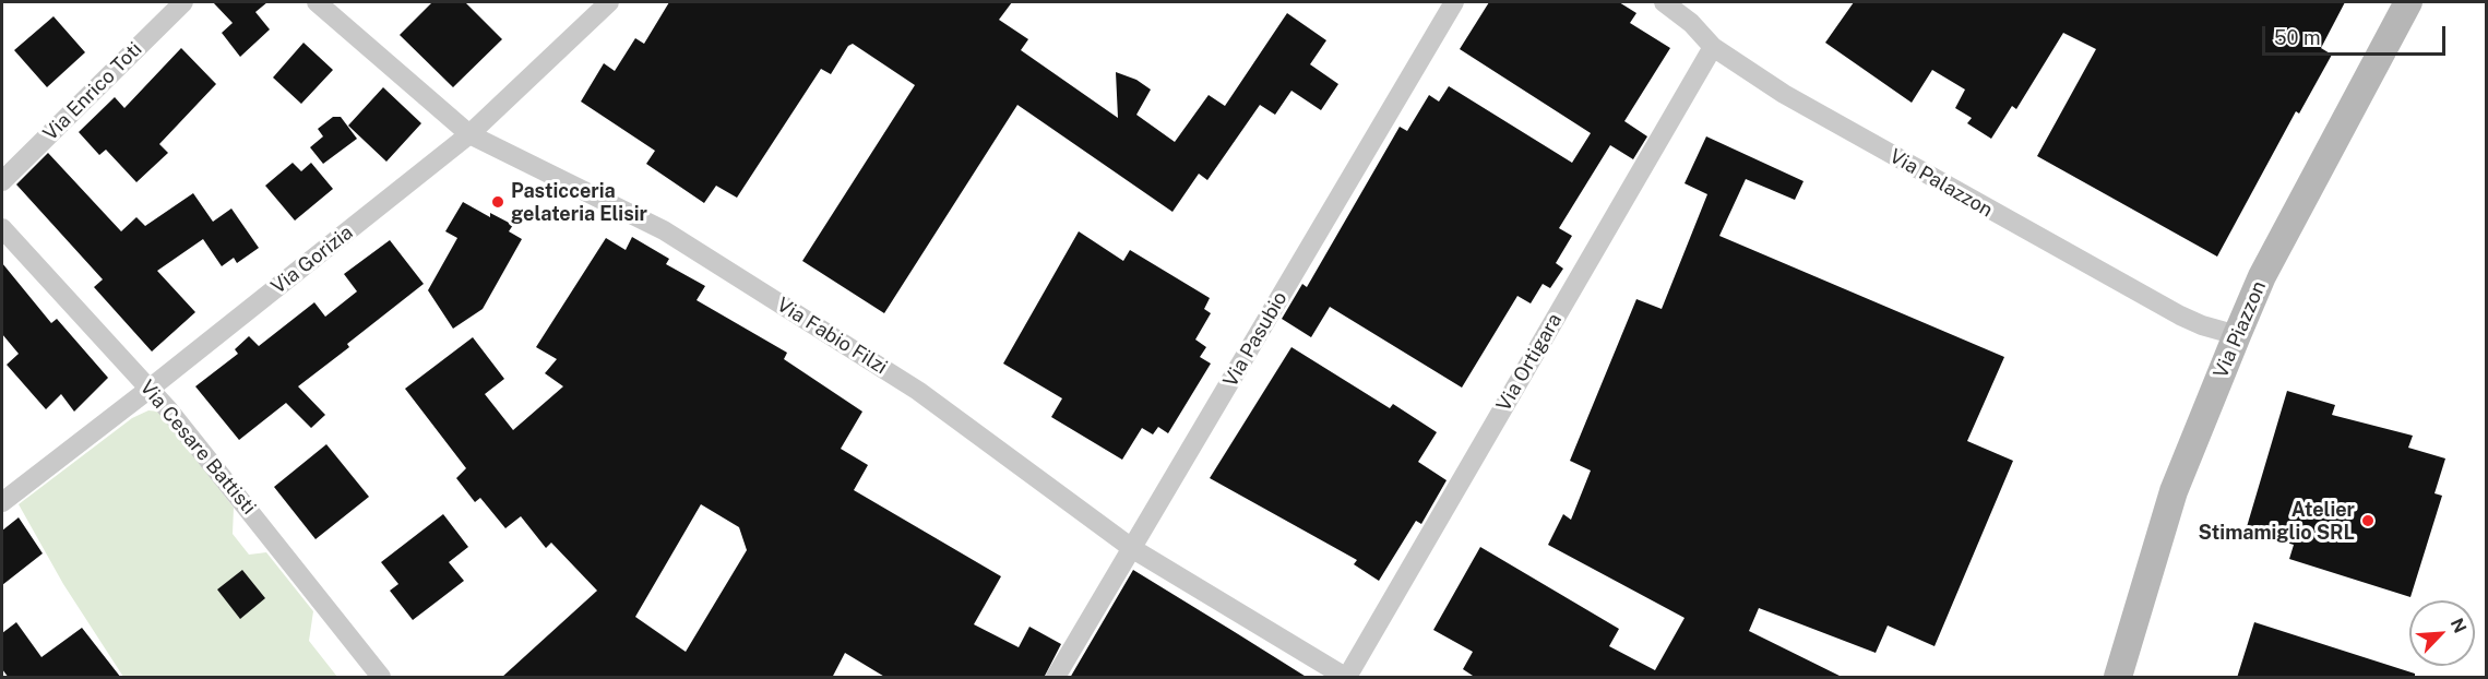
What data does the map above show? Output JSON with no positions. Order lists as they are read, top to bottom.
{
  "streets": {
    "street": [
      "Via Enrico Toti",
      "Via Palazzon",
      "Via Gorizia",
      "Via Piazzon",
      "Via Fabio Filzi",
      "Via Pasubio",
      "Via Ortigara",
      "Via Cesare Battisti"
    ]
  },
  "crossings": [
    ["Via Palazzon", "Via Piazzon"],
    ["Via Palazzon", "Via Ortigara"],
    ["Via Gorizia", "Via Fabio Filzi"],
    ["Via Gorizia", "Via Cesare Battisti"],
    ["Via Fabio Filzi", "Via Pasubio"],
    ["Via Fabio Filzi", "Via Ortigara"]
  ],
  "places": ["Pasticceria gelateria Elisir", "Atelier Stimamiglio SRL"],
  "scale_bar": "50 m",
  "north": "top right"
}
